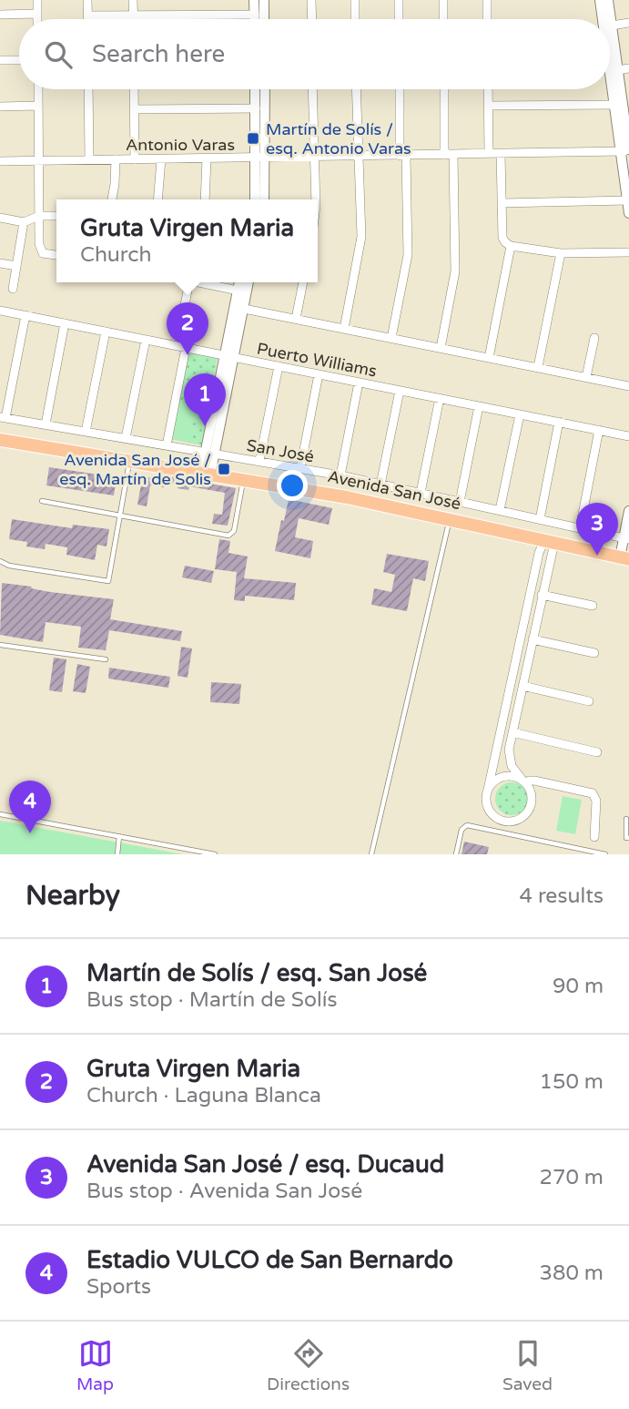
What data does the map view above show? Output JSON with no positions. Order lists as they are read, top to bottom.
{
  "streets": {
    "main road": ["Avenida San José"],
    "street": ["Antonio Varas", "Puerto Williams", "San José"]
  },
  "places": {
    "transit": ["Martín de Solís / esq. Antonio Varas", "Avenida San José / esq. Martín de Solis"]
  },
  "page": {
    "search": "Search here",
    "popup": ["Gruta Virgen Maria", "Church"],
    "pins": [
      "2",
      "1",
      "3",
      "4"
    ],
    "heading": ["Nearby", "4 results"],
    "list": [
      {
        "mark": "1",
        "name": "Martín de Solís / esq. San José",
        "note": "Bus stop · Martín de Solís",
        "value": "90 m"
      },
      {
        "mark": "2",
        "name": "Gruta Virgen Maria",
        "note": "Church · Laguna Blanca",
        "value": "150 m"
      },
      {
        "mark": "3",
        "name": "Avenida San José / esq. Ducaud",
        "note": "Bus stop · Avenida San José",
        "value": "270 m"
      },
      {
        "mark": "4",
        "name": "Estadio VULCO de San Bernardo",
        "note": "Sports",
        "value": "380 m"
      }
    ],
    "nav": ["Map", "Directions", "Saved"]
  }
}
